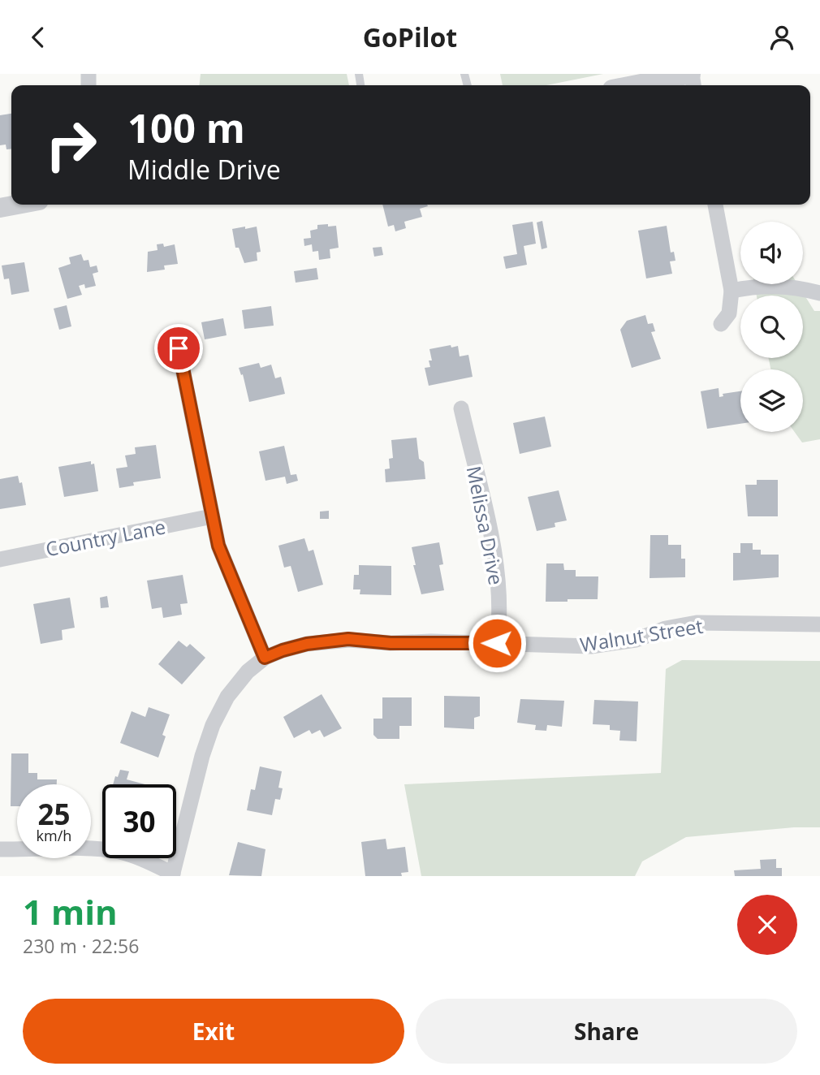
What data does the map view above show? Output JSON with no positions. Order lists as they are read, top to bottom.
{
  "streets": {
    "street": ["Melissa Drive", "Country Lane", "Walnut Street"]
  },
  "crossings": [
    ["Melissa Drive", "Walnut Street"]
  ],
  "page": {
    "header": "GoPilot",
    "turn": ["100 m", "Middle Drive"],
    "speed": "25 km/h",
    "limit": "30",
    "heading": ["1 min", "230 m · 22:56"],
    "buttons": ["Exit", "Share"]
  }
}
